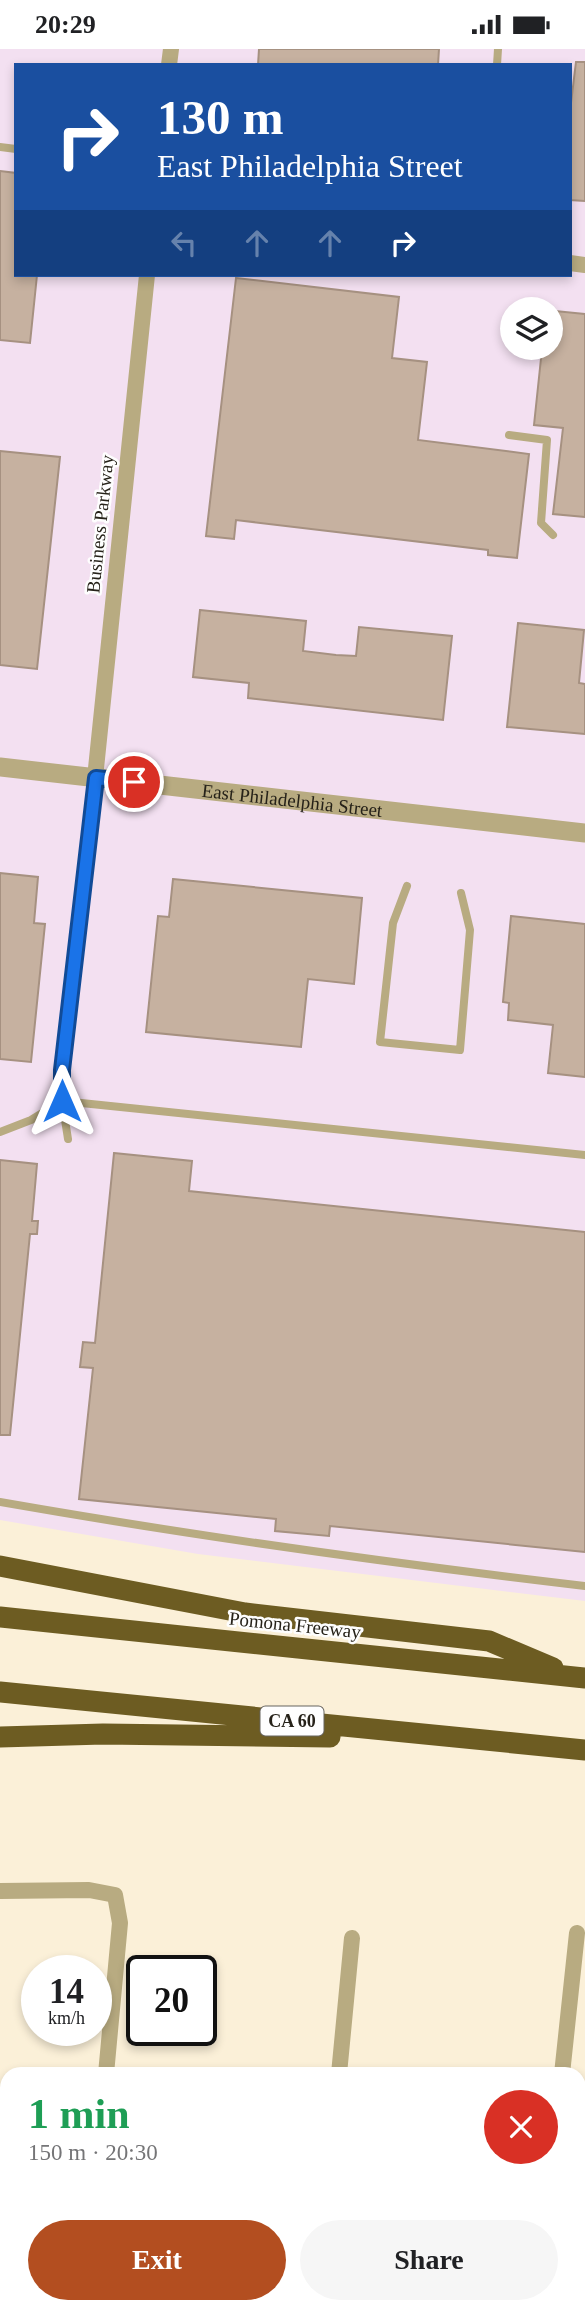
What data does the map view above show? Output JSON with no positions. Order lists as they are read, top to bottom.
{
  "streets": {
    "highway": ["Pomona Freeway", "CA 60"],
    "street": ["Business Parkway", "East Philadelphia Street"]
  },
  "crossings": [
    ["Business Parkway", "East Philadelphia Street"]
  ],
  "page": {
    "status": "20:29",
    "turn": ["130 m", "East Philadelphia Street"],
    "speed": "14 km/h",
    "limit": "20",
    "heading": ["1 min", "150 m · 20:30"],
    "buttons": ["Exit", "Share"]
  }
}
